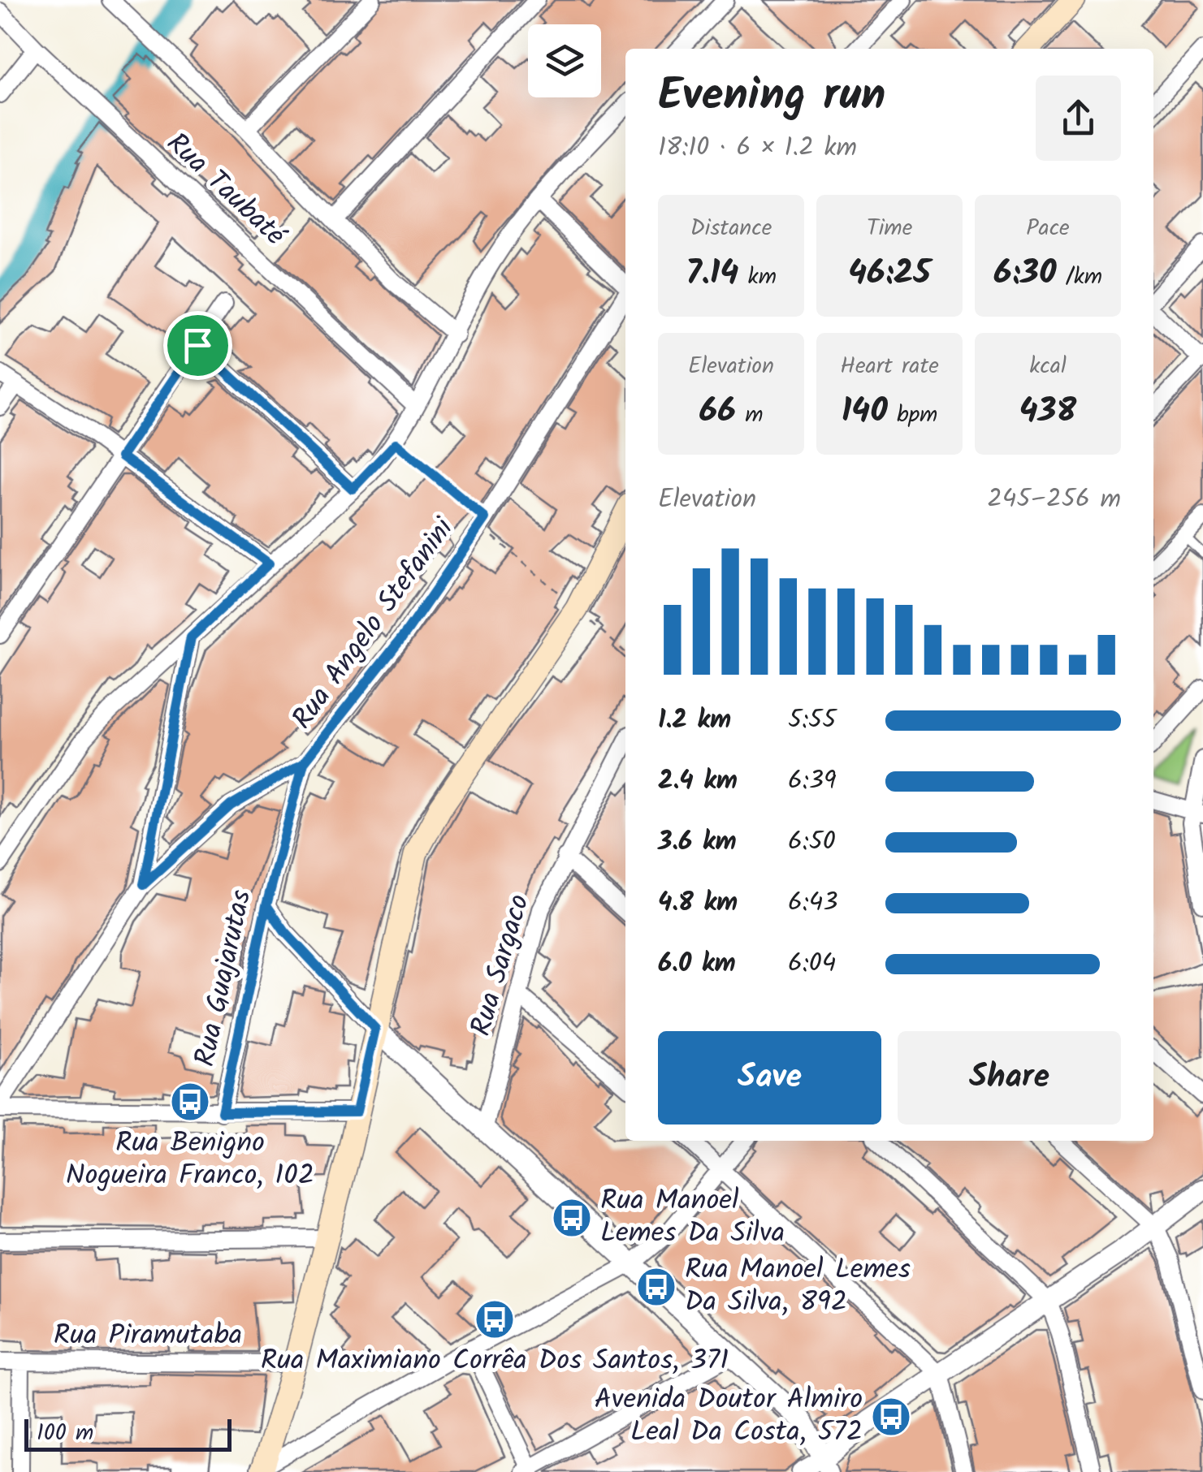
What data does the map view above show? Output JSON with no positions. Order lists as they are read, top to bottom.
{
  "streets": {
    "street": [
      "Rua Taubaté",
      "Rua Angelo Stefanini",
      "Rua Sargaco",
      "Rua Guajarutas",
      "Rua Piramutaba"
    ]
  },
  "crossings": [
    ["Rua Angelo Stefanini", "Rua Guajarutas"]
  ],
  "places": {
    "bus stop": [
      "Rua Benigno Nogueira Franco, 102",
      "Rua Manoel Lemes Da Silva",
      "Rua Manoel Lemes Da Silva, 892",
      "Rua Maximiano Corrêa Dos Santos, 371",
      "Avenida Doutor Almiro Leal Da Costa, 572"
    ]
  },
  "scale_bar": "100 m",
  "page": {
    "heading": ["Evening run", "18:10 · 6 × 1.2 km"],
    "stats": [
      ["Distance", "7.14 km"],
      ["Time", "46:25"],
      ["Pace", "6:30 /km"],
      ["Elevation", "66 m"],
      ["Heart rate", "140 bpm"],
      ["kcal", "438"]
    ],
    "chart": ["Elevation", "245–256 m"],
    "list": [
      {
        "name": "1.2 km",
        "note": "5:55"
      },
      {
        "name": "2.4 km",
        "note": "6:39"
      },
      {
        "name": "3.6 km",
        "note": "6:50"
      },
      {
        "name": "4.8 km",
        "note": "6:43"
      },
      {
        "name": "6.0 km",
        "note": "6:04"
      }
    ],
    "buttons": ["Save", "Share"],
    "scale": "100 m"
  }
}
